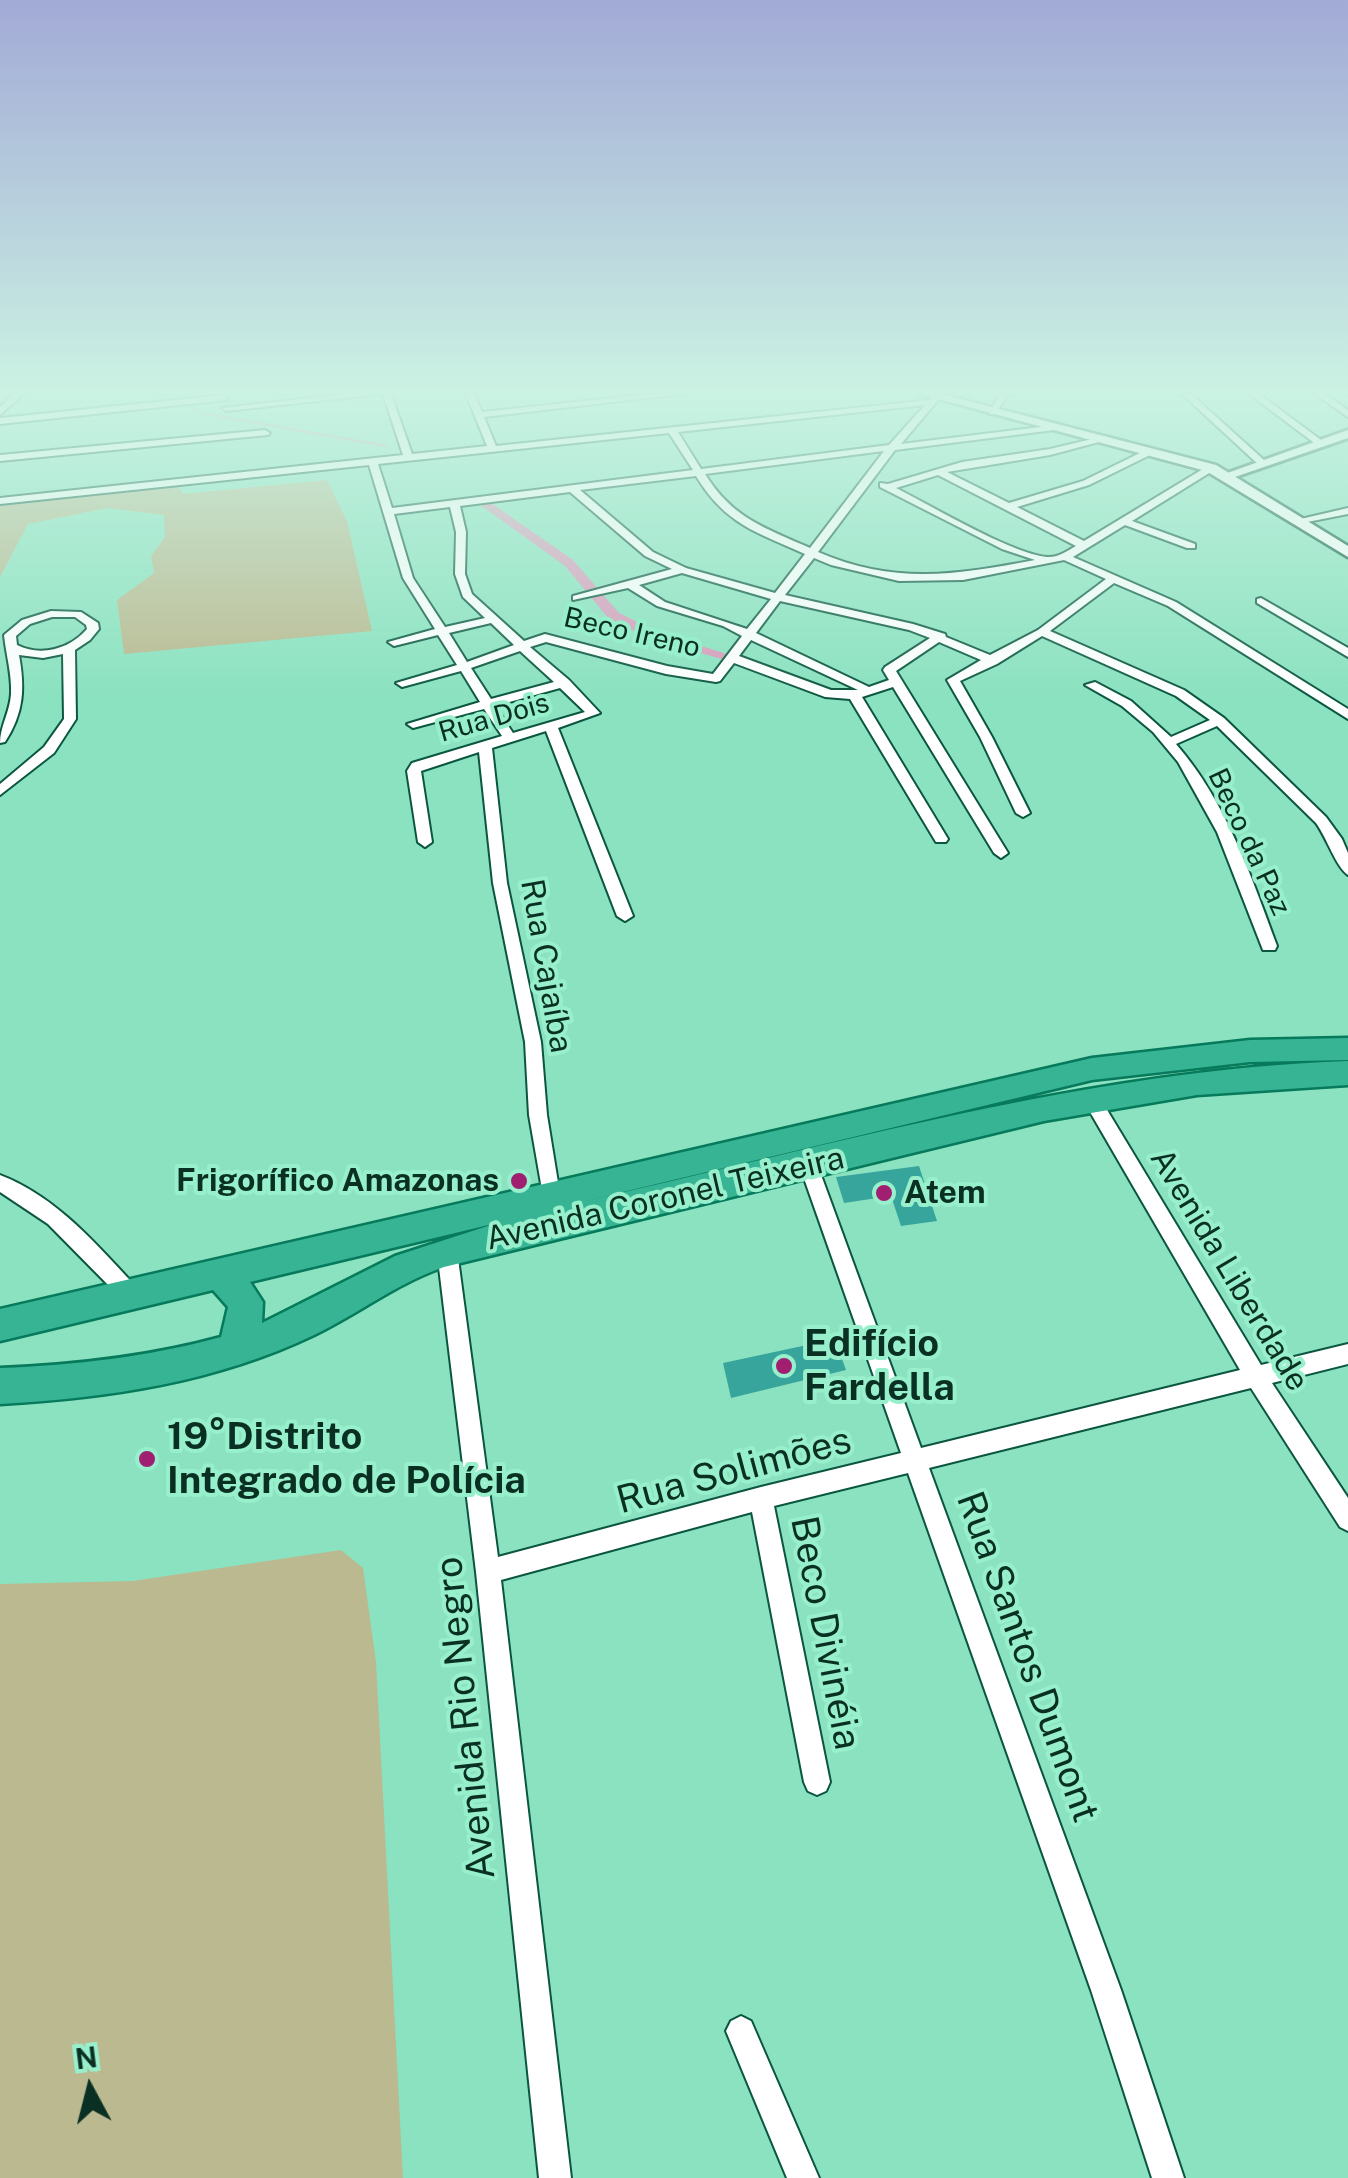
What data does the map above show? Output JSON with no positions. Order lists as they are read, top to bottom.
{
  "streets": {
    "highway": ["Avenida Coronel Teixeira"],
    "street": [
      "Beco Ireno",
      "Rua Dois",
      "Beco da Paz",
      "Rua Cajaíba",
      "Avenida Liberdade",
      "Rua Solimões",
      "Beco Divinéia",
      "Rua Santos Dumont",
      "Avenida Rio Negro"
    ]
  },
  "crossings": [
    ["Rua Dois", "Rua Cajaíba"],
    ["Rua Cajaíba", "Avenida Coronel Teixeira"],
    ["Avenida Coronel Teixeira", "Avenida Liberdade"],
    ["Avenida Coronel Teixeira", "Rua Santos Dumont"],
    ["Avenida Coronel Teixeira", "Avenida Rio Negro"],
    ["Avenida Liberdade", "Rua Solimões"],
    ["Rua Solimões", "Beco Divinéia"],
    ["Rua Solimões", "Rua Santos Dumont"],
    ["Rua Solimões", "Avenida Rio Negro"]
  ],
  "places": [
    "Frigorífico Amazonas",
    "Atem",
    "Edifício Fardella",
    "19°Distrito Integrado de Polícia"
  ],
  "north": "top"
}
